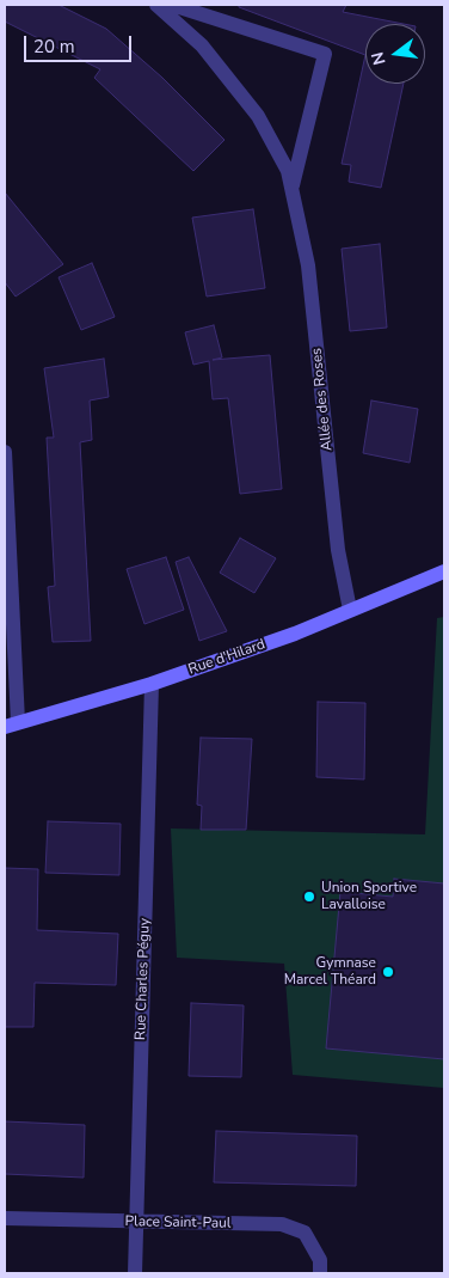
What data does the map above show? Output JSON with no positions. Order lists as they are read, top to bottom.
{
  "streets": {
    "street": [
      "Allée des Roses",
      "Rue d'Hilard",
      "Rue Charles Péguy",
      "Place Saint-Paul"
    ]
  },
  "crossings": [
    ["Allée des Roses", "Rue d'Hilard"],
    ["Rue d'Hilard", "Rue Charles Péguy"],
    ["Rue Charles Péguy", "Place Saint-Paul"]
  ],
  "places": ["Union Sportive Lavalloise", "Gymnase Marcel Théard"],
  "scale_bar": "20 m",
  "north": "left"
}
